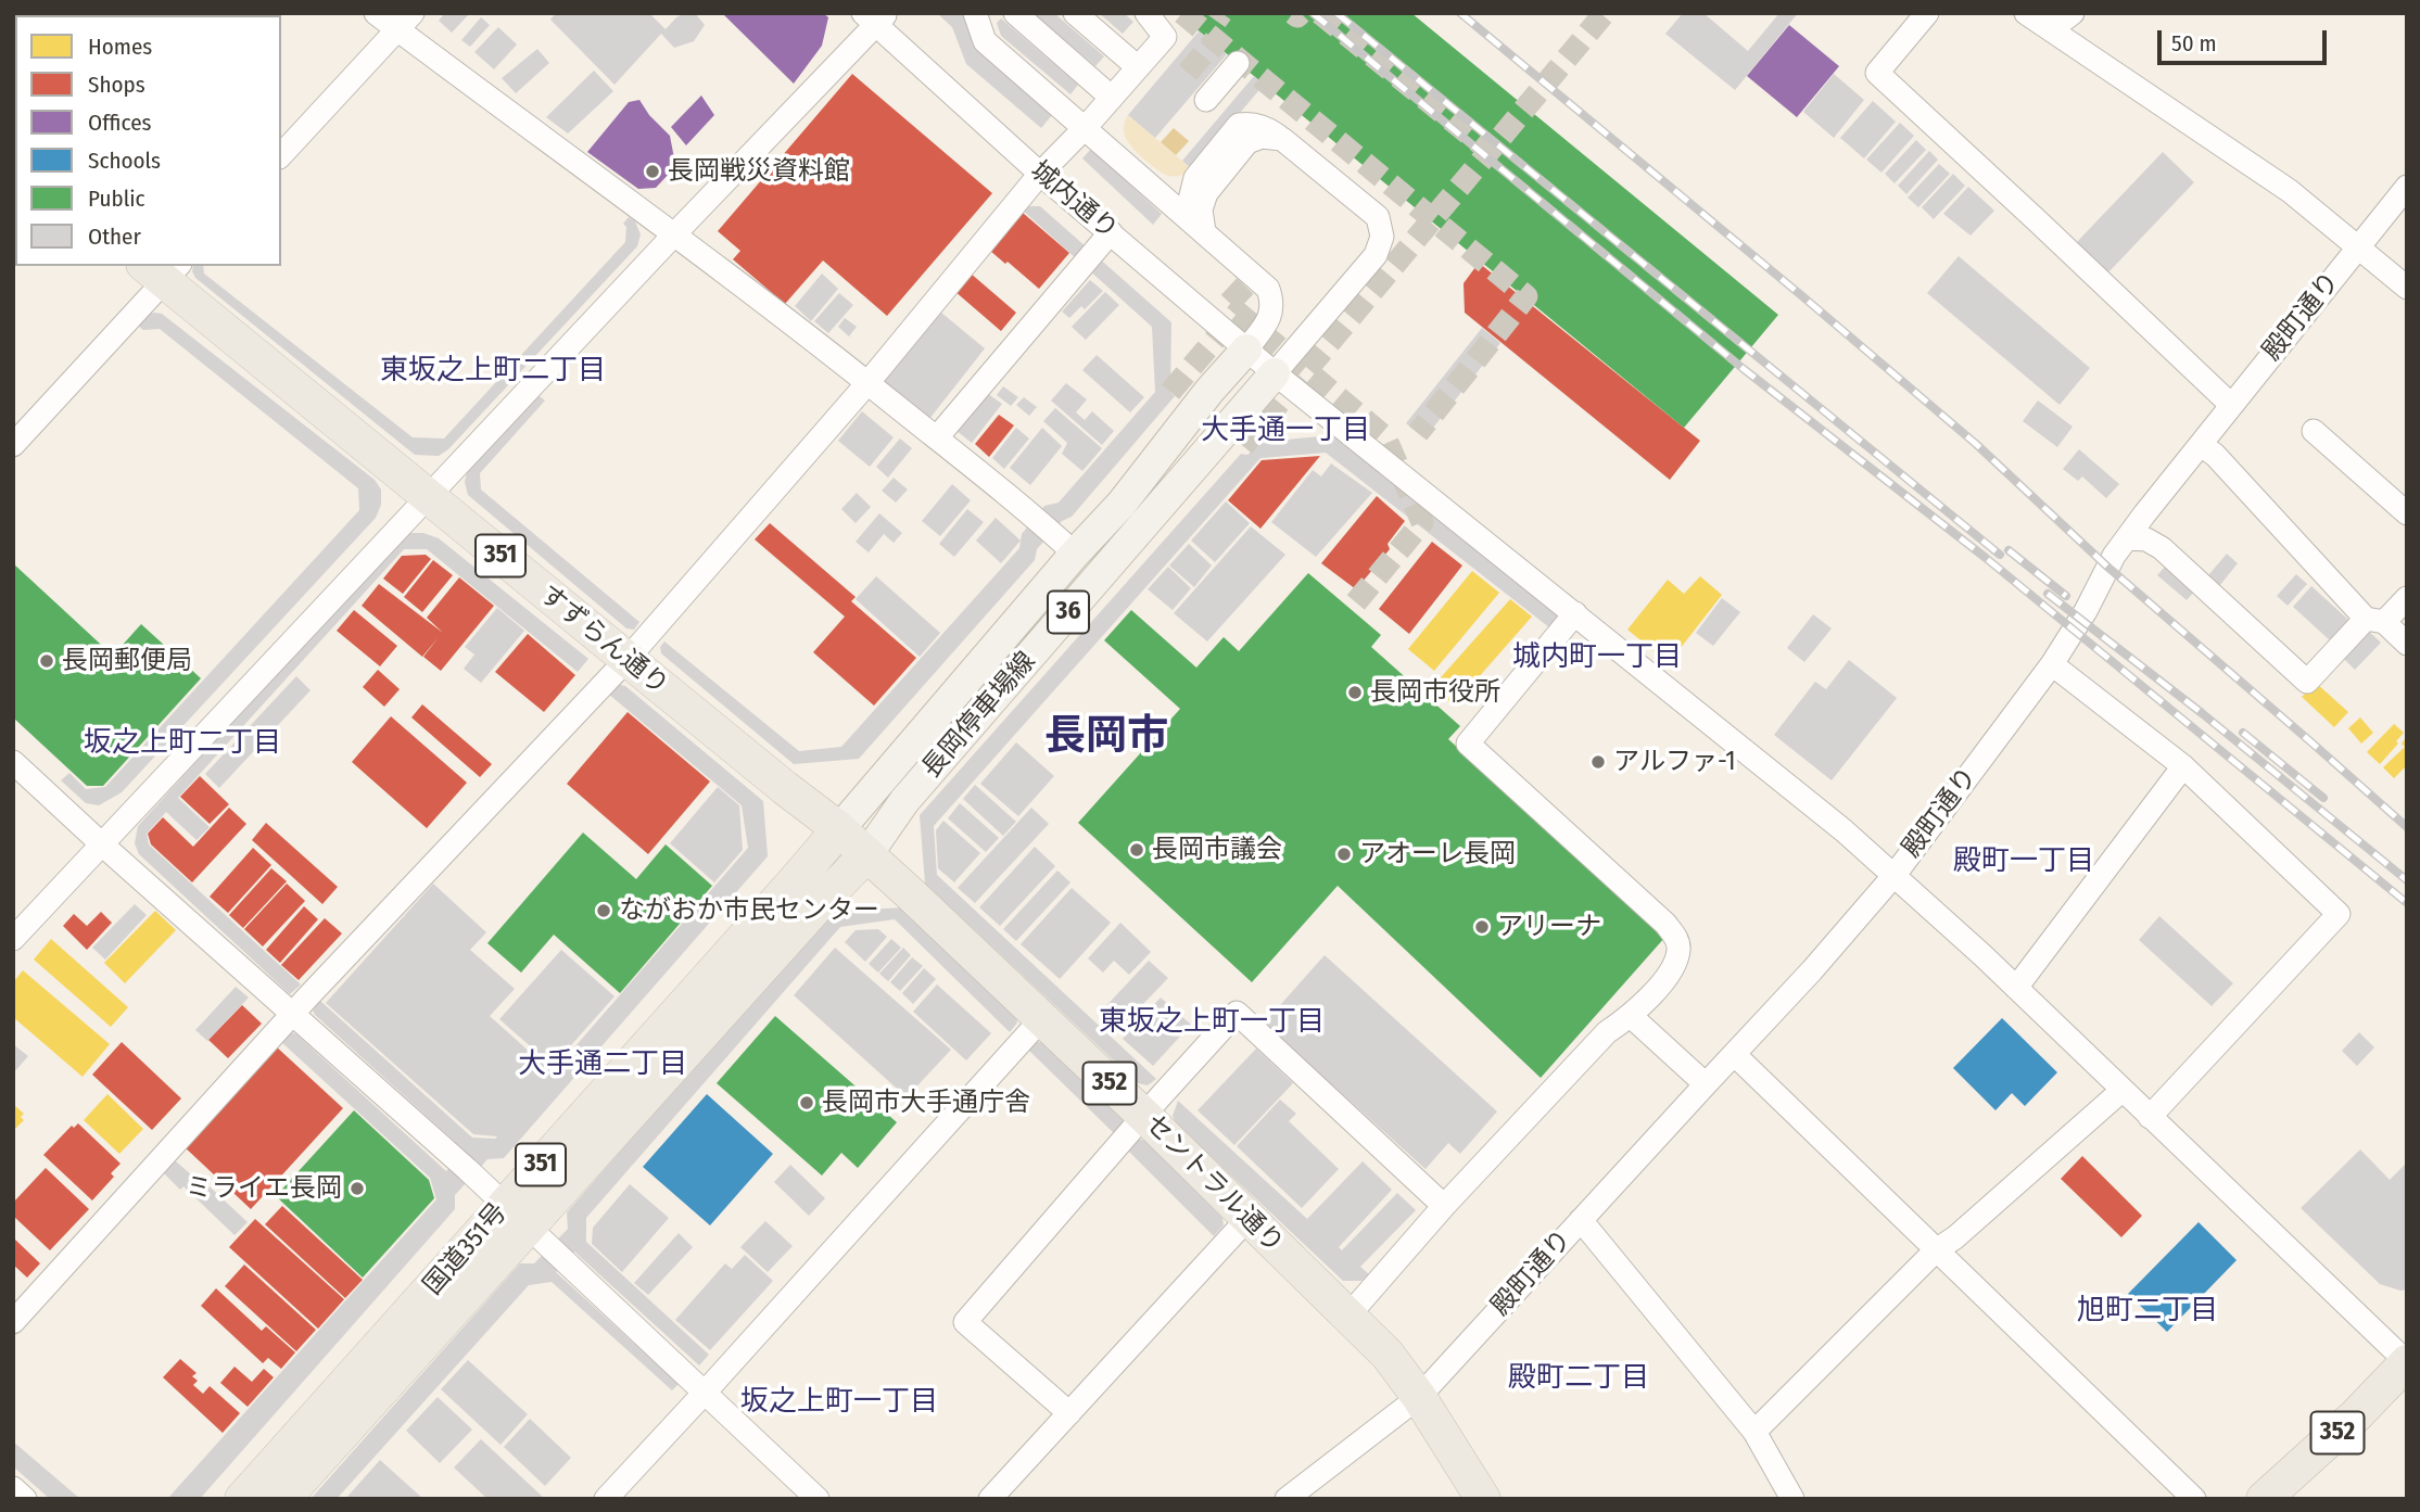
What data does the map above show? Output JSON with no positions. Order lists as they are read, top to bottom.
{
  "streets": {
    "highway": [
      "351",
      "すずらん通り",
      "352",
      "セントラル通り",
      "国道351号"
    ],
    "main road": ["36", "長岡停車場線"],
    "street": ["城内通り", "殿町通り"]
  },
  "crossings": [
    ["城内通り", "殿町通り"],
    ["城内通り", "長岡停車場線"],
    ["城内通り", "352"],
    ["殿町通り", "352"],
    ["殿町通り", "セントラル通り"],
    ["すずらん通り", "長岡停車場線"],
    ["すずらん通り", "セントラル通り"],
    ["すずらん通り", "国道351号"],
    ["長岡停車場線", "セントラル通り"],
    ["長岡停車場線", "国道351号"],
    ["352", "セントラル通り"],
    ["セントラル通り", "国道351号"]
  ],
  "districts": [
    "東坂之上町二丁目",
    "大手通一丁目",
    "城内町一丁目",
    "長岡市",
    "坂之上町二丁目",
    "殿町一丁目",
    "東坂之上町一丁目",
    "大手通二丁目",
    "旭町二丁目",
    "殿町二丁目",
    "坂之上町一丁目"
  ],
  "places": [
    "長岡戦災資料館",
    "長岡郵便局",
    "長岡市役所",
    "アルファ-1",
    "長岡市議会",
    "アオーレ長岡",
    "ながおか市民センター",
    "アリーナ",
    "長岡市大手通庁舎",
    "ミライエ長岡"
  ],
  "legend": [
    "Homes",
    "Shops",
    "Offices",
    "Schools",
    "Public",
    "Other"
  ],
  "scale_bar": "50 m"
}
